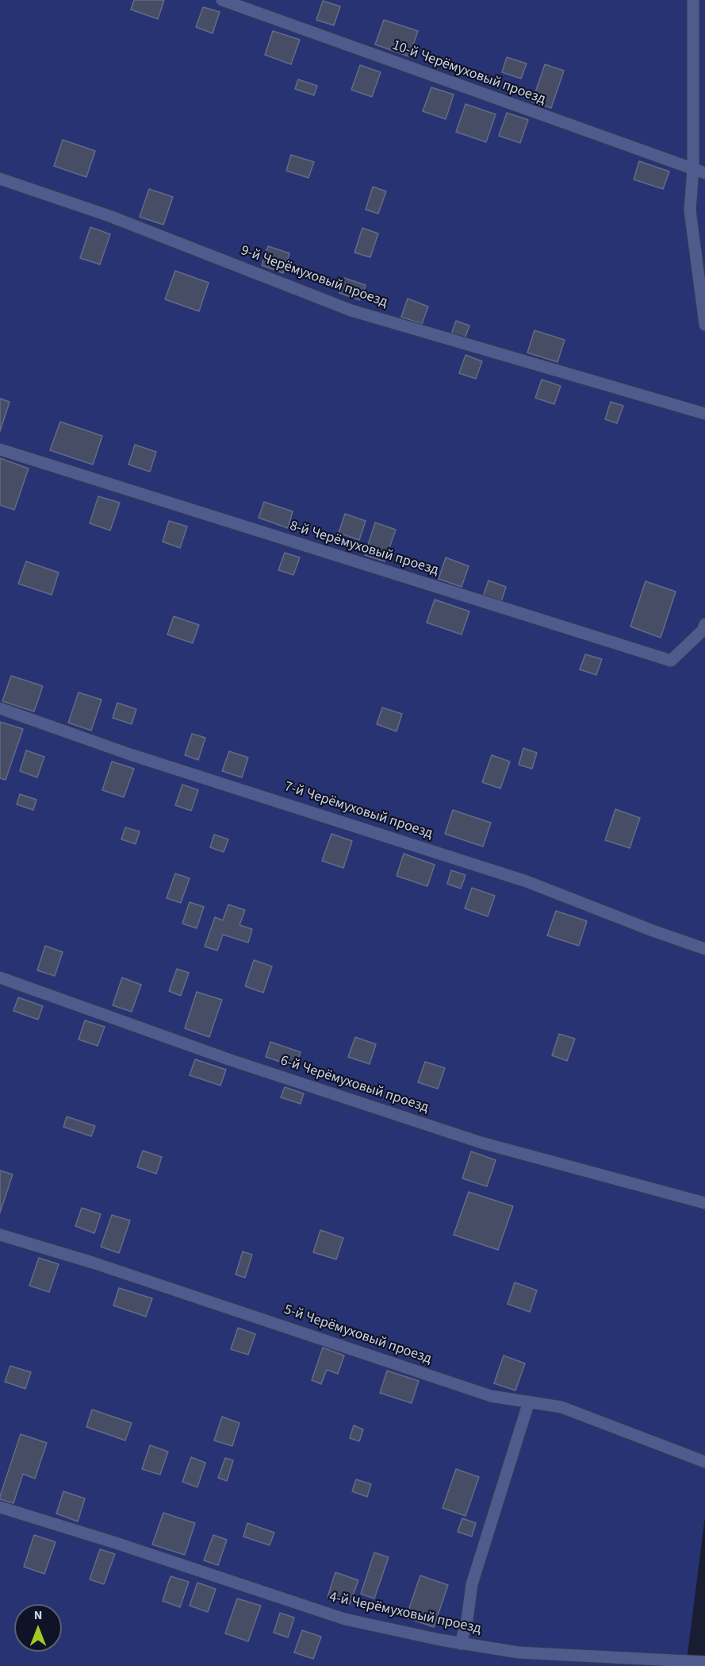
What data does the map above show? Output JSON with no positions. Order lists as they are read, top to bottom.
{
  "streets": {
    "lane": [
      "10-й Черёмуховый проезд",
      "9-й Черёмуховый проезд",
      "8-й Черёмуховый проезд",
      "7-й Черёмуховый проезд",
      "6-й Черёмуховый проезд",
      "5-й Черёмуховый проезд",
      "4-й Черёмуховый проезд"
    ]
  },
  "north": "top"
}
